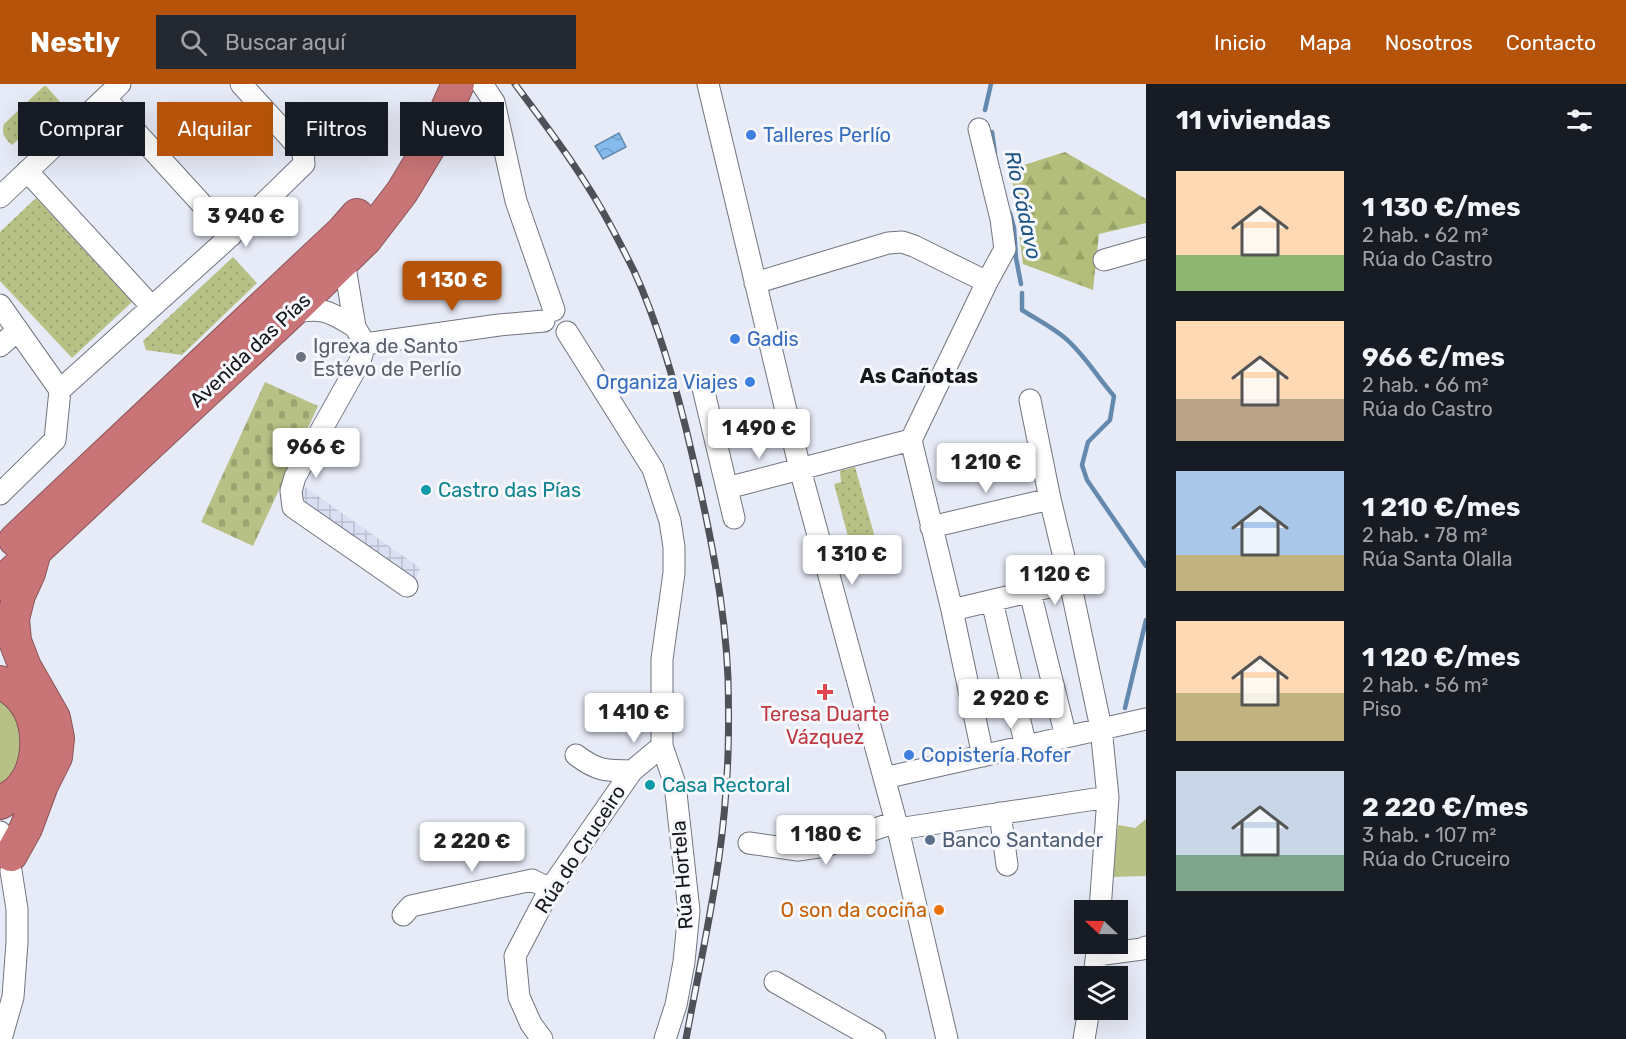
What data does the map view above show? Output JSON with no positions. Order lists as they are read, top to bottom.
{
  "streets": {
    "highway": ["Avenida das Pías"],
    "street": ["Rúa do Cruceiro", "Rúa Hortela"]
  },
  "crossings": [
    ["Rúa do Cruceiro", "Rúa Hortela"]
  ],
  "districts": ["As Cañotas"],
  "water": ["Río Cádavo"],
  "places": {
    "other": [
      "Talleres Perlío",
      "Gadis",
      "Igrexa de Santo Estevo de Perlío",
      "Organiza Viajes",
      "Castro das Pías",
      "Copistería Rofer",
      "Casa Rectoral",
      "Banco Santander",
      "O son da cociña"
    ],
    "health": ["Teresa Duarte Vázquez"]
  },
  "north": "left",
  "page": {
    "header": "Nestly",
    "search": "Buscar aquí",
    "nav": [
      "Inicio",
      "Mapa",
      "Nosotros",
      "Contacto"
    ],
    "heading": "11 viviendas",
    "chip": [
      "Comprar",
      "Alquilar",
      "Filtros",
      "Nuevo"
    ],
    "list": [
      {
        "name": "1 130 €/mes",
        "note": "2 hab. · 62 m² · Rúa do Castro"
      },
      {
        "name": "966 €/mes",
        "note": "2 hab. · 66 m² · Rúa do Castro"
      },
      {
        "name": "1 210 €/mes",
        "note": "2 hab. · 78 m² · Rúa Santa Olalla"
      },
      {
        "name": "1 120 €/mes",
        "note": "2 hab. · 56 m² · Piso"
      },
      {
        "name": "2 220 €/mes",
        "note": "3 hab. · 107 m² · Rúa do Cruceiro"
      }
    ],
    "price": [
      "3 940 €",
      "1 130 €",
      "1 490 €",
      "966 €",
      "1 210 €",
      "1 310 €",
      "1 120 €",
      "2 920 €",
      "1 410 €",
      "1 180 €",
      "2 220 €"
    ]
  }
}
